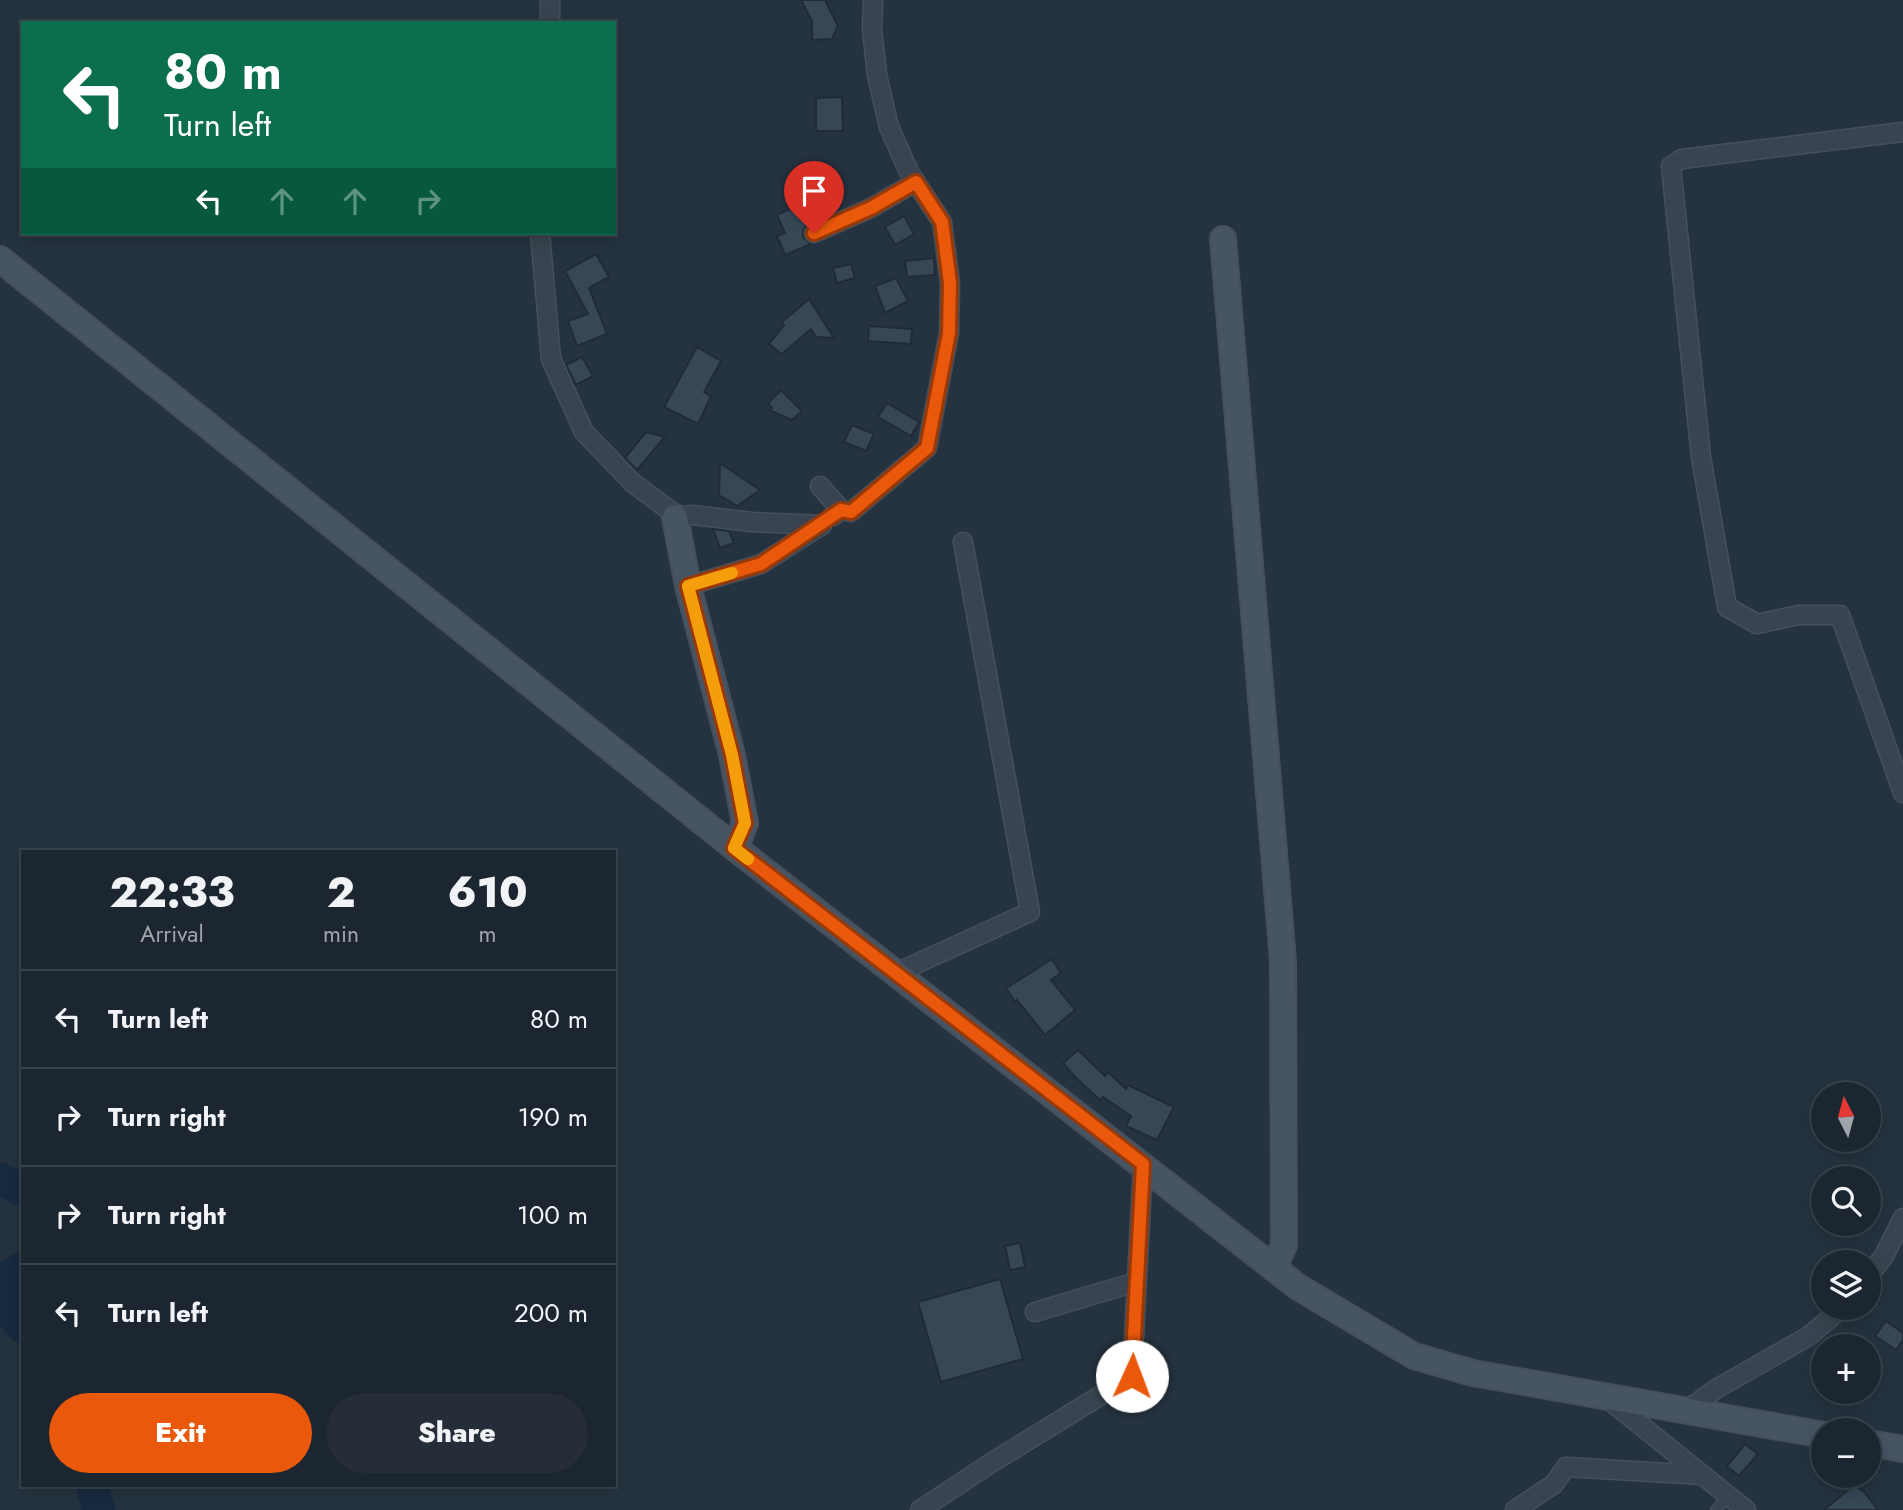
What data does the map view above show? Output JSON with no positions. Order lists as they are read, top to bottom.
{
  "north": "top",
  "page": {
    "turn": ["80 m", "Turn left"],
    "eta": [
      "22:33",
      "Arrival",
      "2",
      "min",
      "610",
      "m"
    ],
    "list": [
      {
        "name": "Turn left",
        "value": "80 m"
      },
      {
        "name": "Turn right",
        "value": "190 m"
      },
      {
        "name": "Turn right",
        "value": "100 m"
      },
      {
        "name": "Turn left",
        "value": "200 m"
      }
    ],
    "map_buttons": ["+", "−"],
    "buttons": ["Exit", "Share"]
  }
}
